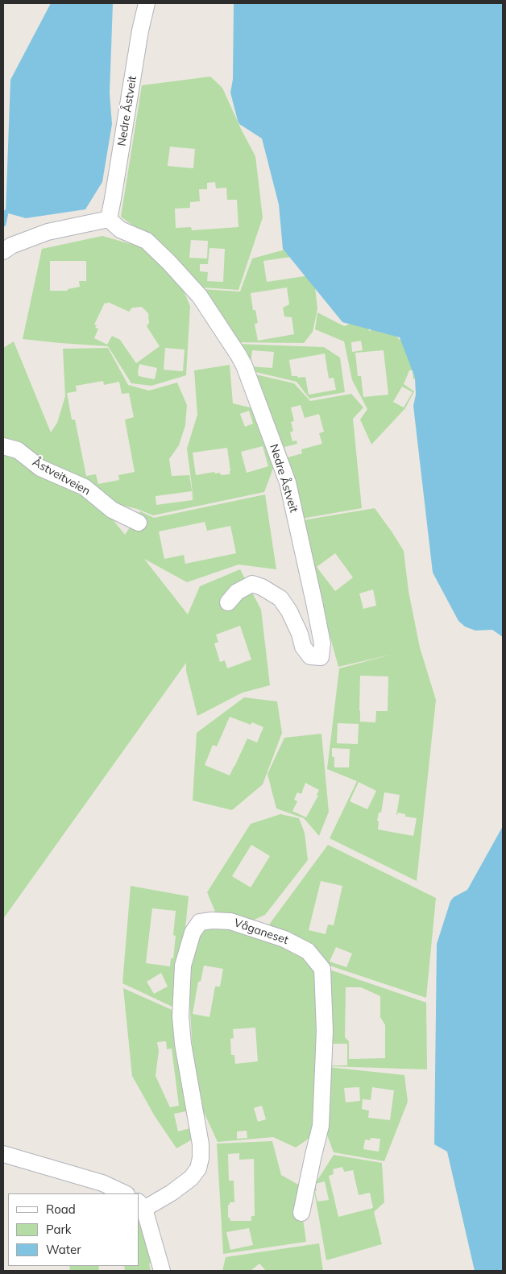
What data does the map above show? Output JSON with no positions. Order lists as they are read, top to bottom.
{
  "streets": {
    "street": ["Nedre Åstveit", "Åstveitveien", "Våganeset"]
  },
  "legend": ["Road", "Park", "Water"]
}
